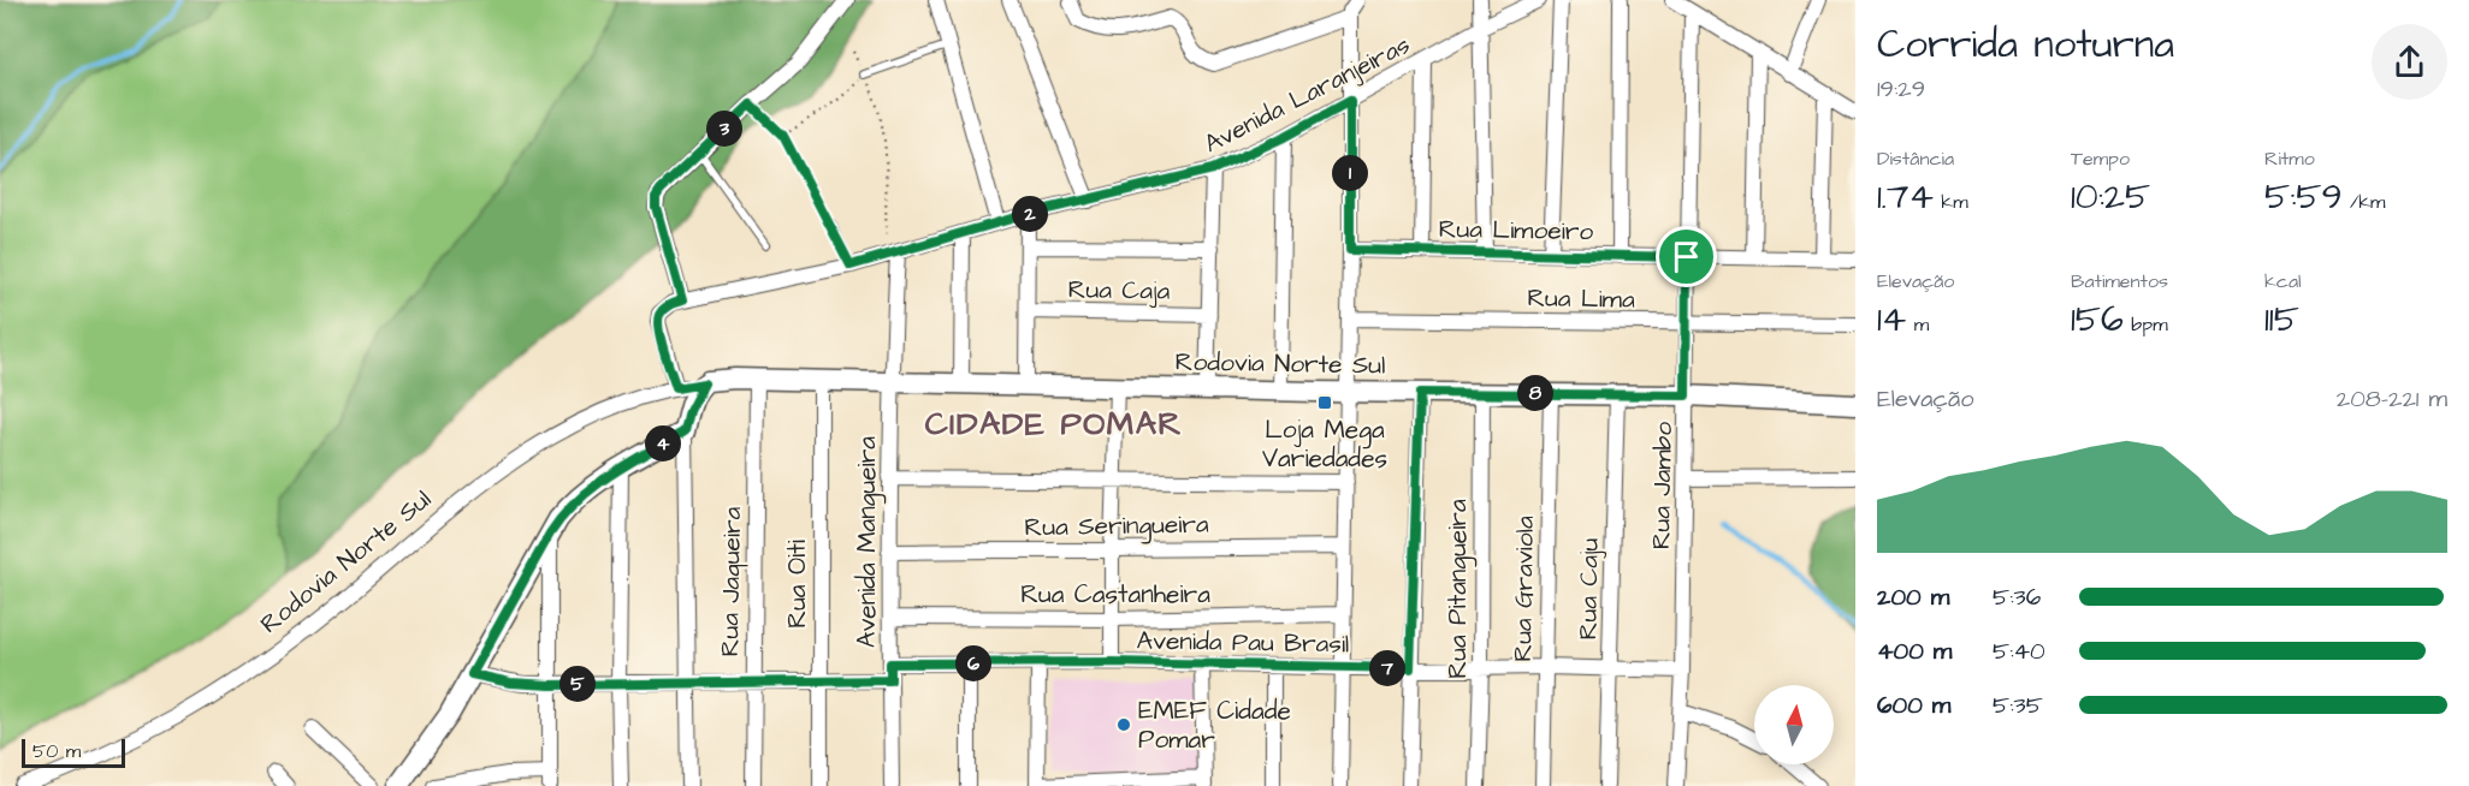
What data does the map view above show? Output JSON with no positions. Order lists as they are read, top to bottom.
{
  "streets": {
    "street": [
      "Avenida Laranjeiras",
      "Rua Limoeiro",
      "Rua Caja",
      "Rua Lima",
      "Rodovia Norte Sul",
      "Rua Jambo",
      "Rua Seringueira",
      "Avenida Mangueira",
      "Rua Jaqueira",
      "Rua Oiti",
      "Rua Pitangueira",
      "Rua Graviola",
      "Rua Caju",
      "Rua Castanheira",
      "Avenida Pau Brasil"
    ]
  },
  "crossings": [
    ["Avenida Laranjeiras", "Avenida Mangueira"],
    ["Rua Limoeiro", "Rua Jambo"],
    ["Rua Lima", "Rua Jambo"],
    ["Rodovia Norte Sul", "Rua Jambo"],
    ["Rodovia Norte Sul", "Avenida Mangueira"],
    ["Rodovia Norte Sul", "Rua Jaqueira"],
    ["Rodovia Norte Sul", "Rua Oiti"],
    ["Rodovia Norte Sul", "Rua Pitangueira"],
    ["Rodovia Norte Sul", "Rua Graviola"],
    ["Rodovia Norte Sul", "Rua Caju"],
    ["Rua Jambo", "Avenida Pau Brasil"],
    ["Rua Seringueira", "Avenida Mangueira"],
    ["Avenida Mangueira", "Rua Castanheira"],
    ["Avenida Mangueira", "Avenida Pau Brasil"],
    ["Rua Pitangueira", "Avenida Pau Brasil"],
    ["Rua Graviola", "Avenida Pau Brasil"],
    ["Rua Caju", "Avenida Pau Brasil"]
  ],
  "districts": ["CIDADE POMAR"],
  "places": {
    "transit": ["Loja Mega Variedades"],
    "other": ["EMEF Cidade Pomar"]
  },
  "scale_bar": "50 m",
  "north": "top",
  "page": {
    "heading": ["Corrida noturna", "19:29"],
    "pins": [
      "3",
      "1",
      "2",
      "8",
      "4",
      "6",
      "7",
      "5"
    ],
    "stats": [
      ["Distância", "1.74 km"],
      ["Tempo", "10:25"],
      ["Ritmo", "5:59 /km"],
      ["Elevação", "14 m"],
      ["Batimentos", "156 bpm"],
      ["kcal", "115"]
    ],
    "chart": ["Elevação", "208–221 m"],
    "list": [
      {
        "name": "200 m",
        "note": "5:36"
      },
      {
        "name": "400 m",
        "note": "5:40"
      },
      {
        "name": "600 m",
        "note": "5:35"
      }
    ],
    "scale": "50 m"
  }
}
